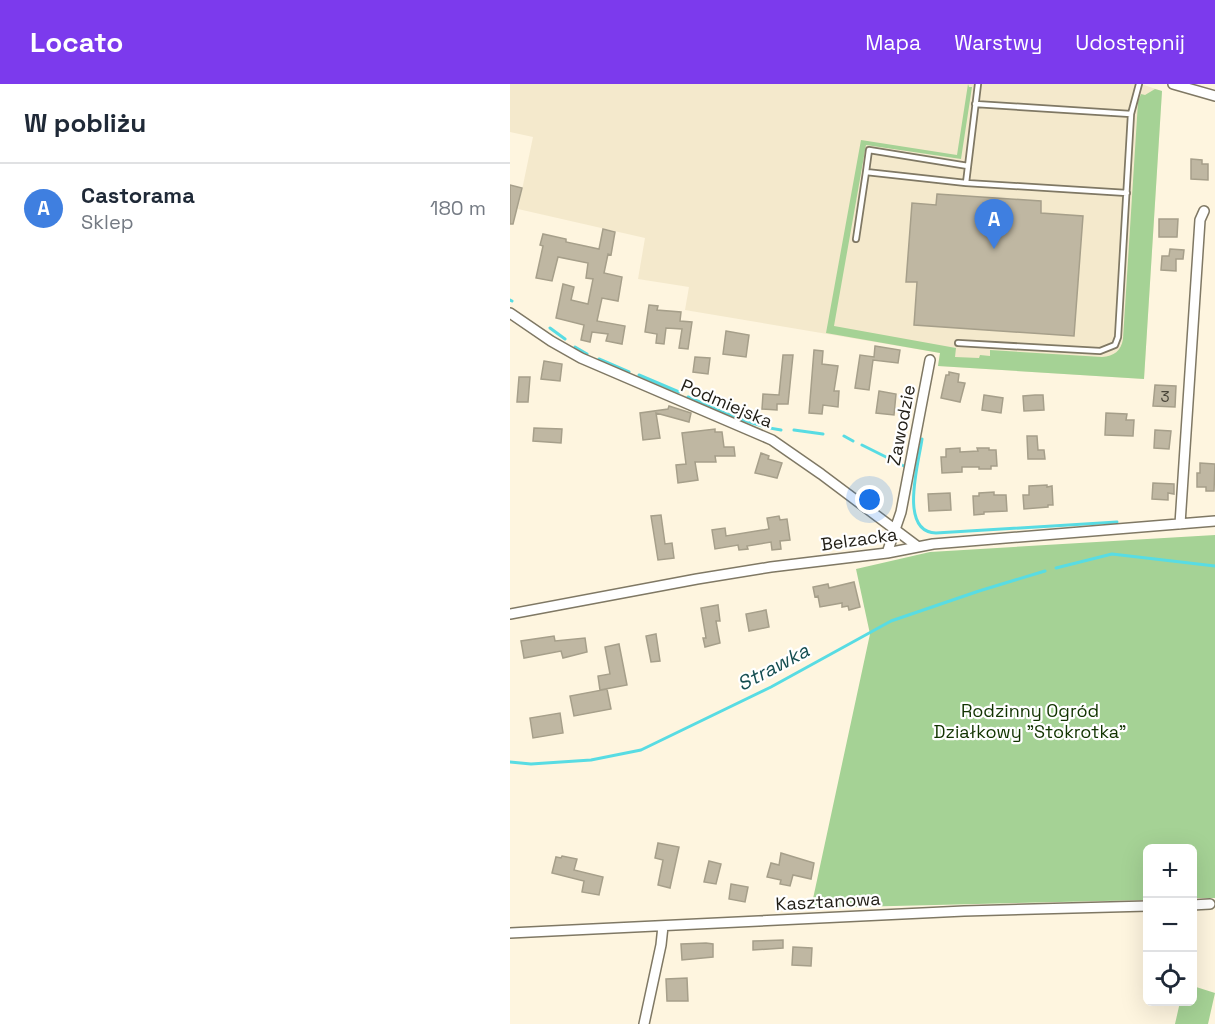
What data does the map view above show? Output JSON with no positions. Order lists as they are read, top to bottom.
{
  "streets": {
    "street": [
      "Podmiejska",
      "Zawodzie",
      "Belzacka",
      "Kasztanowa"
    ]
  },
  "crossings": [
    ["Podmiejska", "Zawodzie"],
    ["Podmiejska", "Belzacka"],
    ["Zawodzie", "Belzacka"]
  ],
  "water": ["Strawka"],
  "parks": ["Rodzinny Ogród Działkowy \"Stokrotka\""],
  "house_numbers": ["3"],
  "page": {
    "header": "Locato",
    "nav": ["Mapa", "Warstwy", "Udostępnij"],
    "heading": "W pobliżu",
    "list": [
      {
        "mark": "A",
        "name": "Castorama",
        "note": "Sklep",
        "value": "180 m"
      }
    ],
    "pins": "A",
    "map_buttons": ["+", "−"]
  }
}
